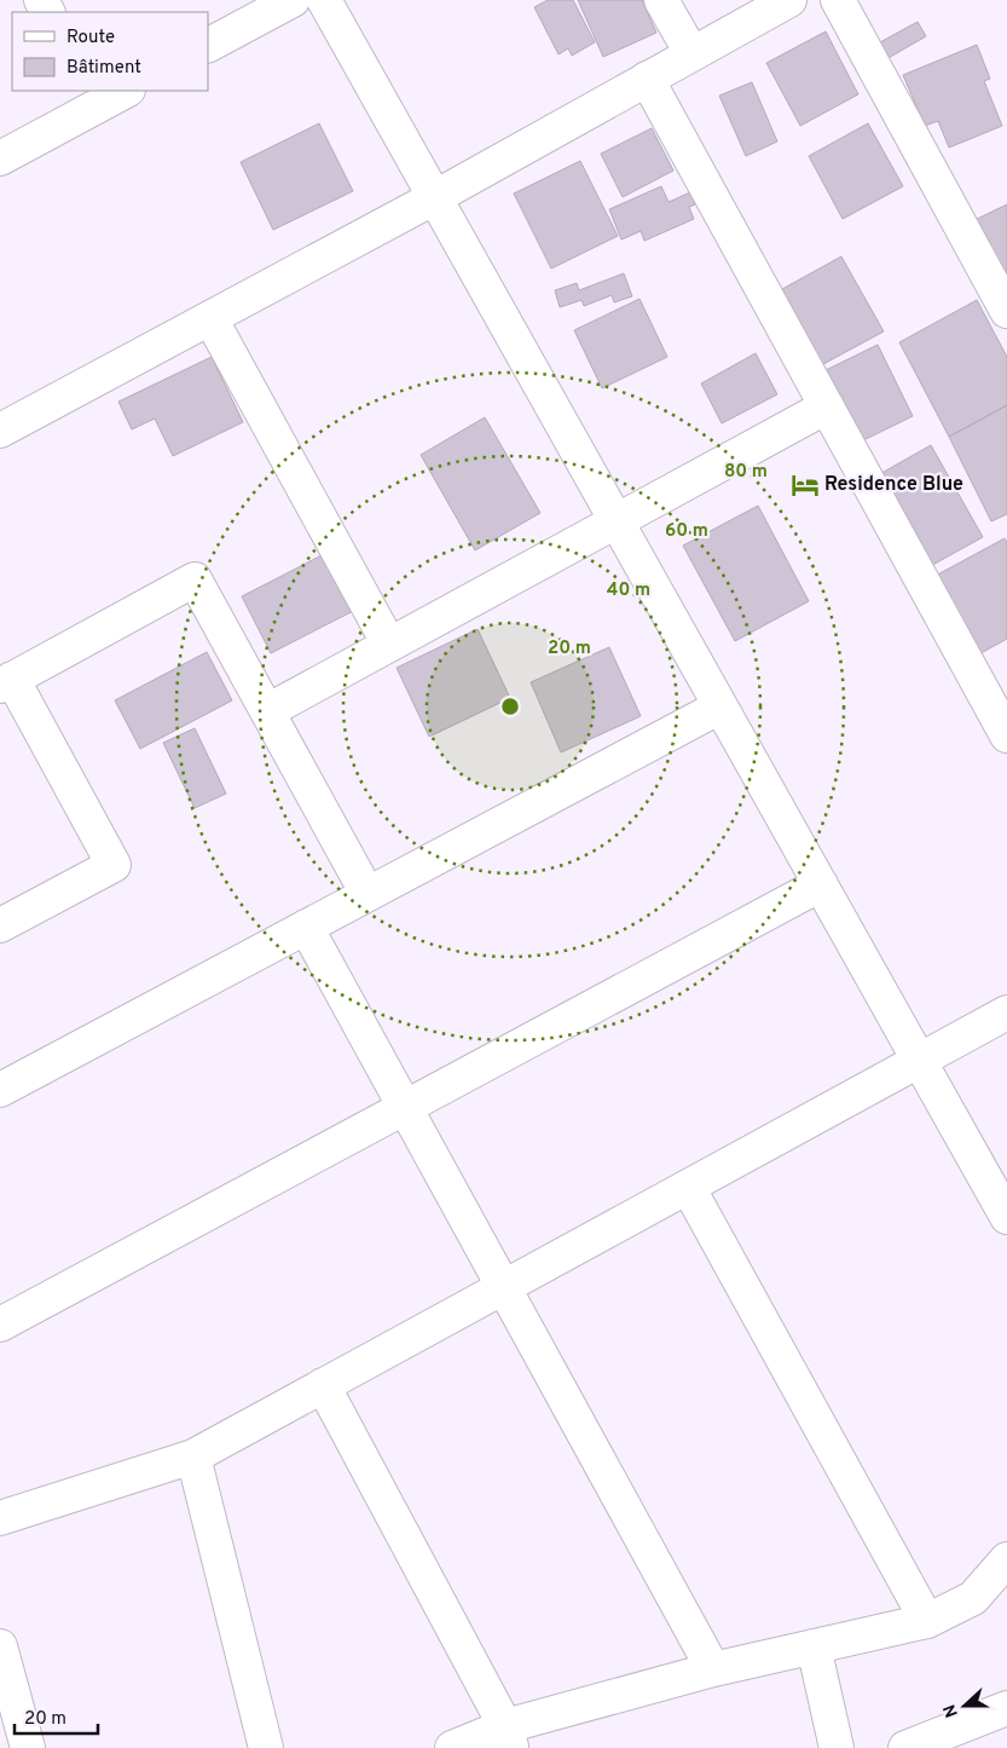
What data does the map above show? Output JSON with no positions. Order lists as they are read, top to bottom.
{
  "places": {
    "hotel": ["Residence Blue"]
  },
  "legend": ["Route", "Bâtiment"],
  "scale_bar": "20 m",
  "north": "left",
  "rings": [
    "80 m",
    "60 m",
    "40 m",
    "20 m"
  ]
}
